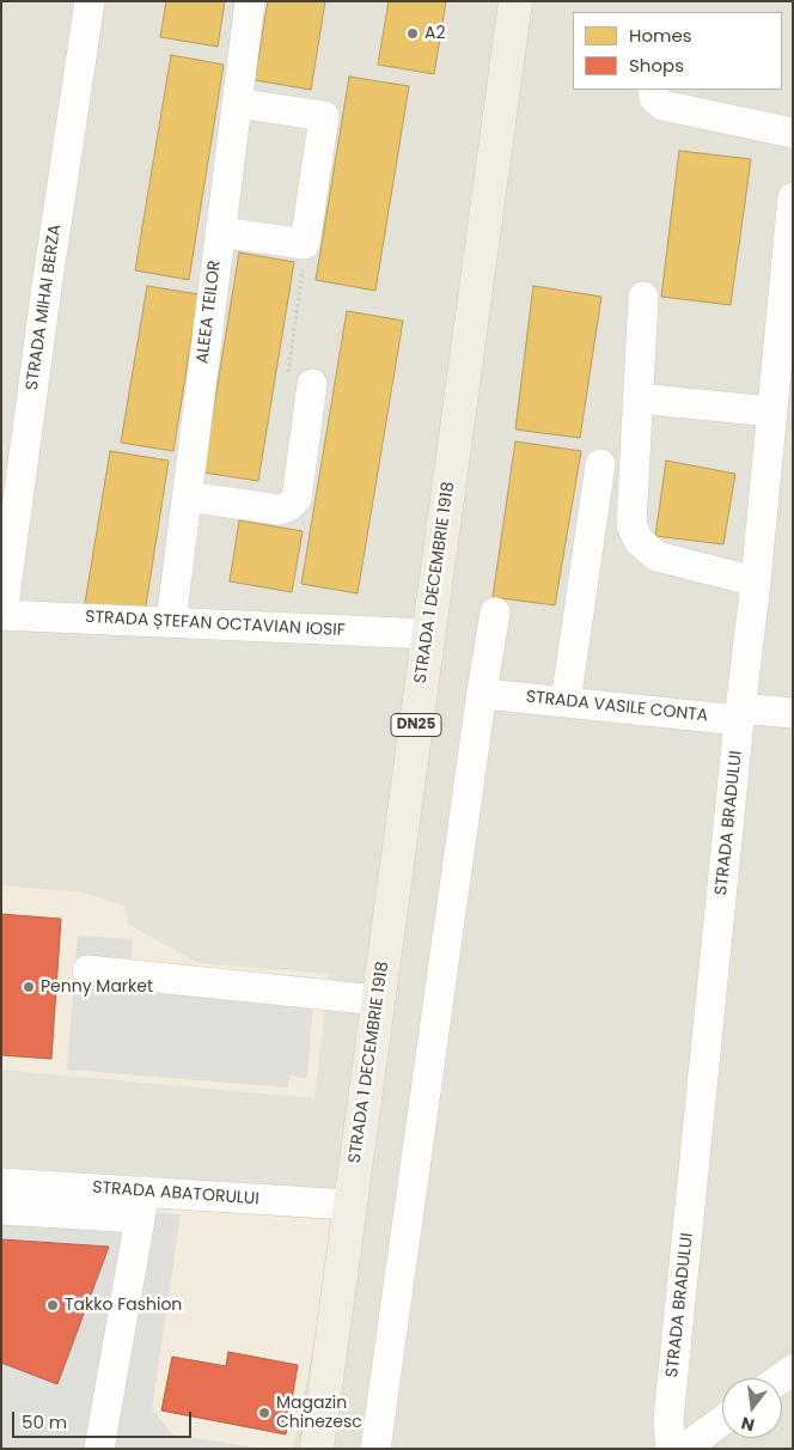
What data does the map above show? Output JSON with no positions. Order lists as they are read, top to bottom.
{
  "streets": {
    "main road": ["STRADA 1 DECEMBRIE 1918", "DN25"],
    "street": [
      "STRADA MIHAI BERZA",
      "ALEEA TEILOR",
      "STRADA ȘTEFAN OCTAVIAN IOSIF",
      "STRADA VASILE CONTA",
      "STRADA BRADULUI",
      "STRADA ABATORULUI"
    ]
  },
  "crossings": [
    ["STRADA MIHAI BERZA", "STRADA ȘTEFAN OCTAVIAN IOSIF"],
    ["ALEEA TEILOR", "STRADA ȘTEFAN OCTAVIAN IOSIF"],
    ["STRADA 1 DECEMBRIE 1918", "STRADA ȘTEFAN OCTAVIAN IOSIF"],
    ["STRADA 1 DECEMBRIE 1918", "STRADA ABATORULUI"],
    ["STRADA VASILE CONTA", "STRADA BRADULUI"]
  ],
  "places": [
    "A2",
    "Penny Market",
    "Takko Fashion",
    "Magazin Chinezesc"
  ],
  "legend": ["Homes", "Shops"],
  "scale_bar": "50 m",
  "north": "bottom"
}
